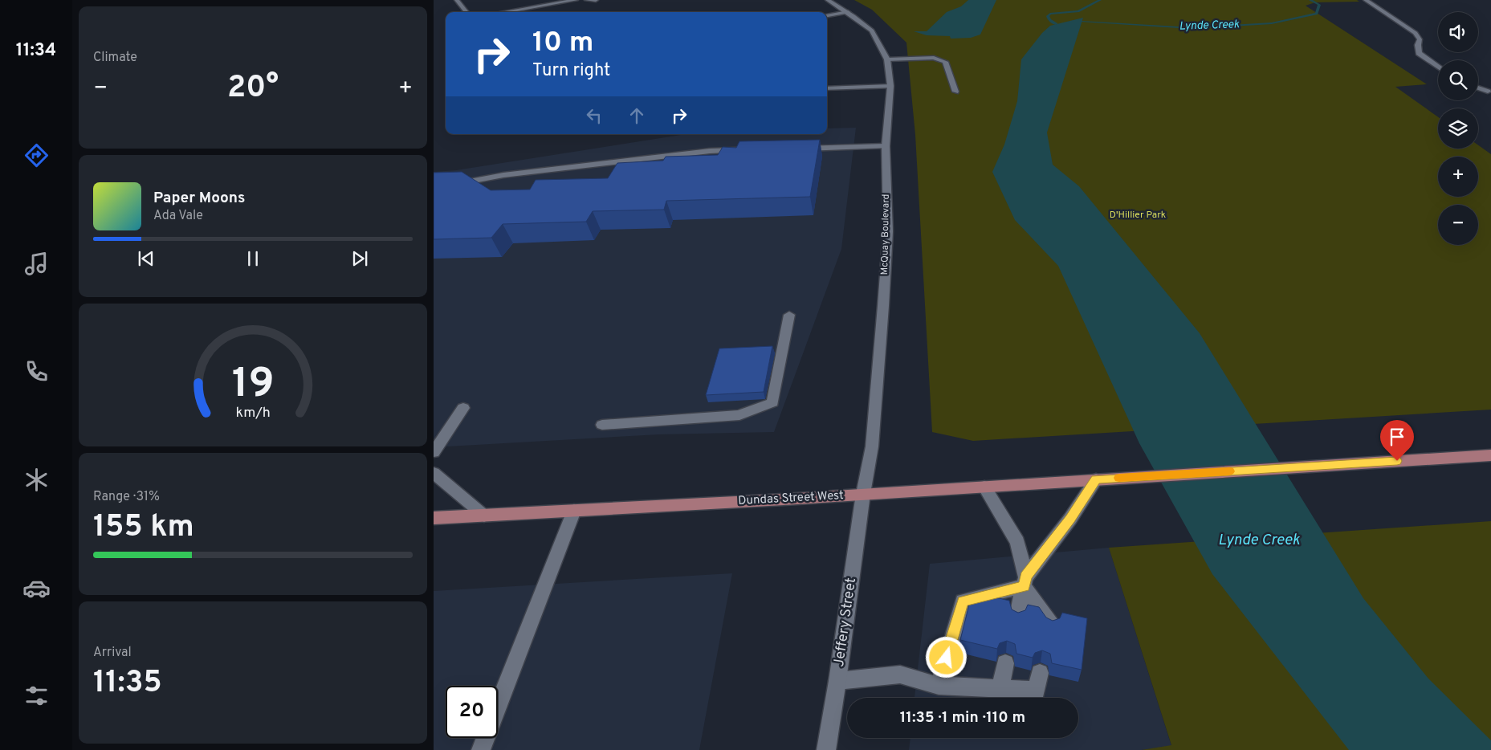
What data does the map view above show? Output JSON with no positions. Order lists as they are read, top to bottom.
{
  "streets": {
    "main road": ["Dundas Street West"],
    "street": ["McQuay Boulevard", "Jeffery Street"]
  },
  "crossings": [
    ["McQuay Boulevard", "Dundas Street West"],
    ["McQuay Boulevard", "Jeffery Street"],
    ["Dundas Street West", "Jeffery Street"]
  ],
  "water": ["Lynde Creek"],
  "parks": ["D'Hillier Park"],
  "page": {
    "tabs": "11:34",
    "tile": [
      "Climate",
      ["Range · 31%", "155 km"],
      ["Arrival", "11:35"]
    ],
    "map_buttons": ["+", "−"],
    "turn": ["10 m", "Turn right"],
    "heat": ["−", "20°", "+"],
    "song": ["Paper Moons", "Ada Vale"],
    "limit": "20",
    "trip": "11:35 · 1 min · 110 m",
    "gauge": ["19", "km/h"]
  }
}
